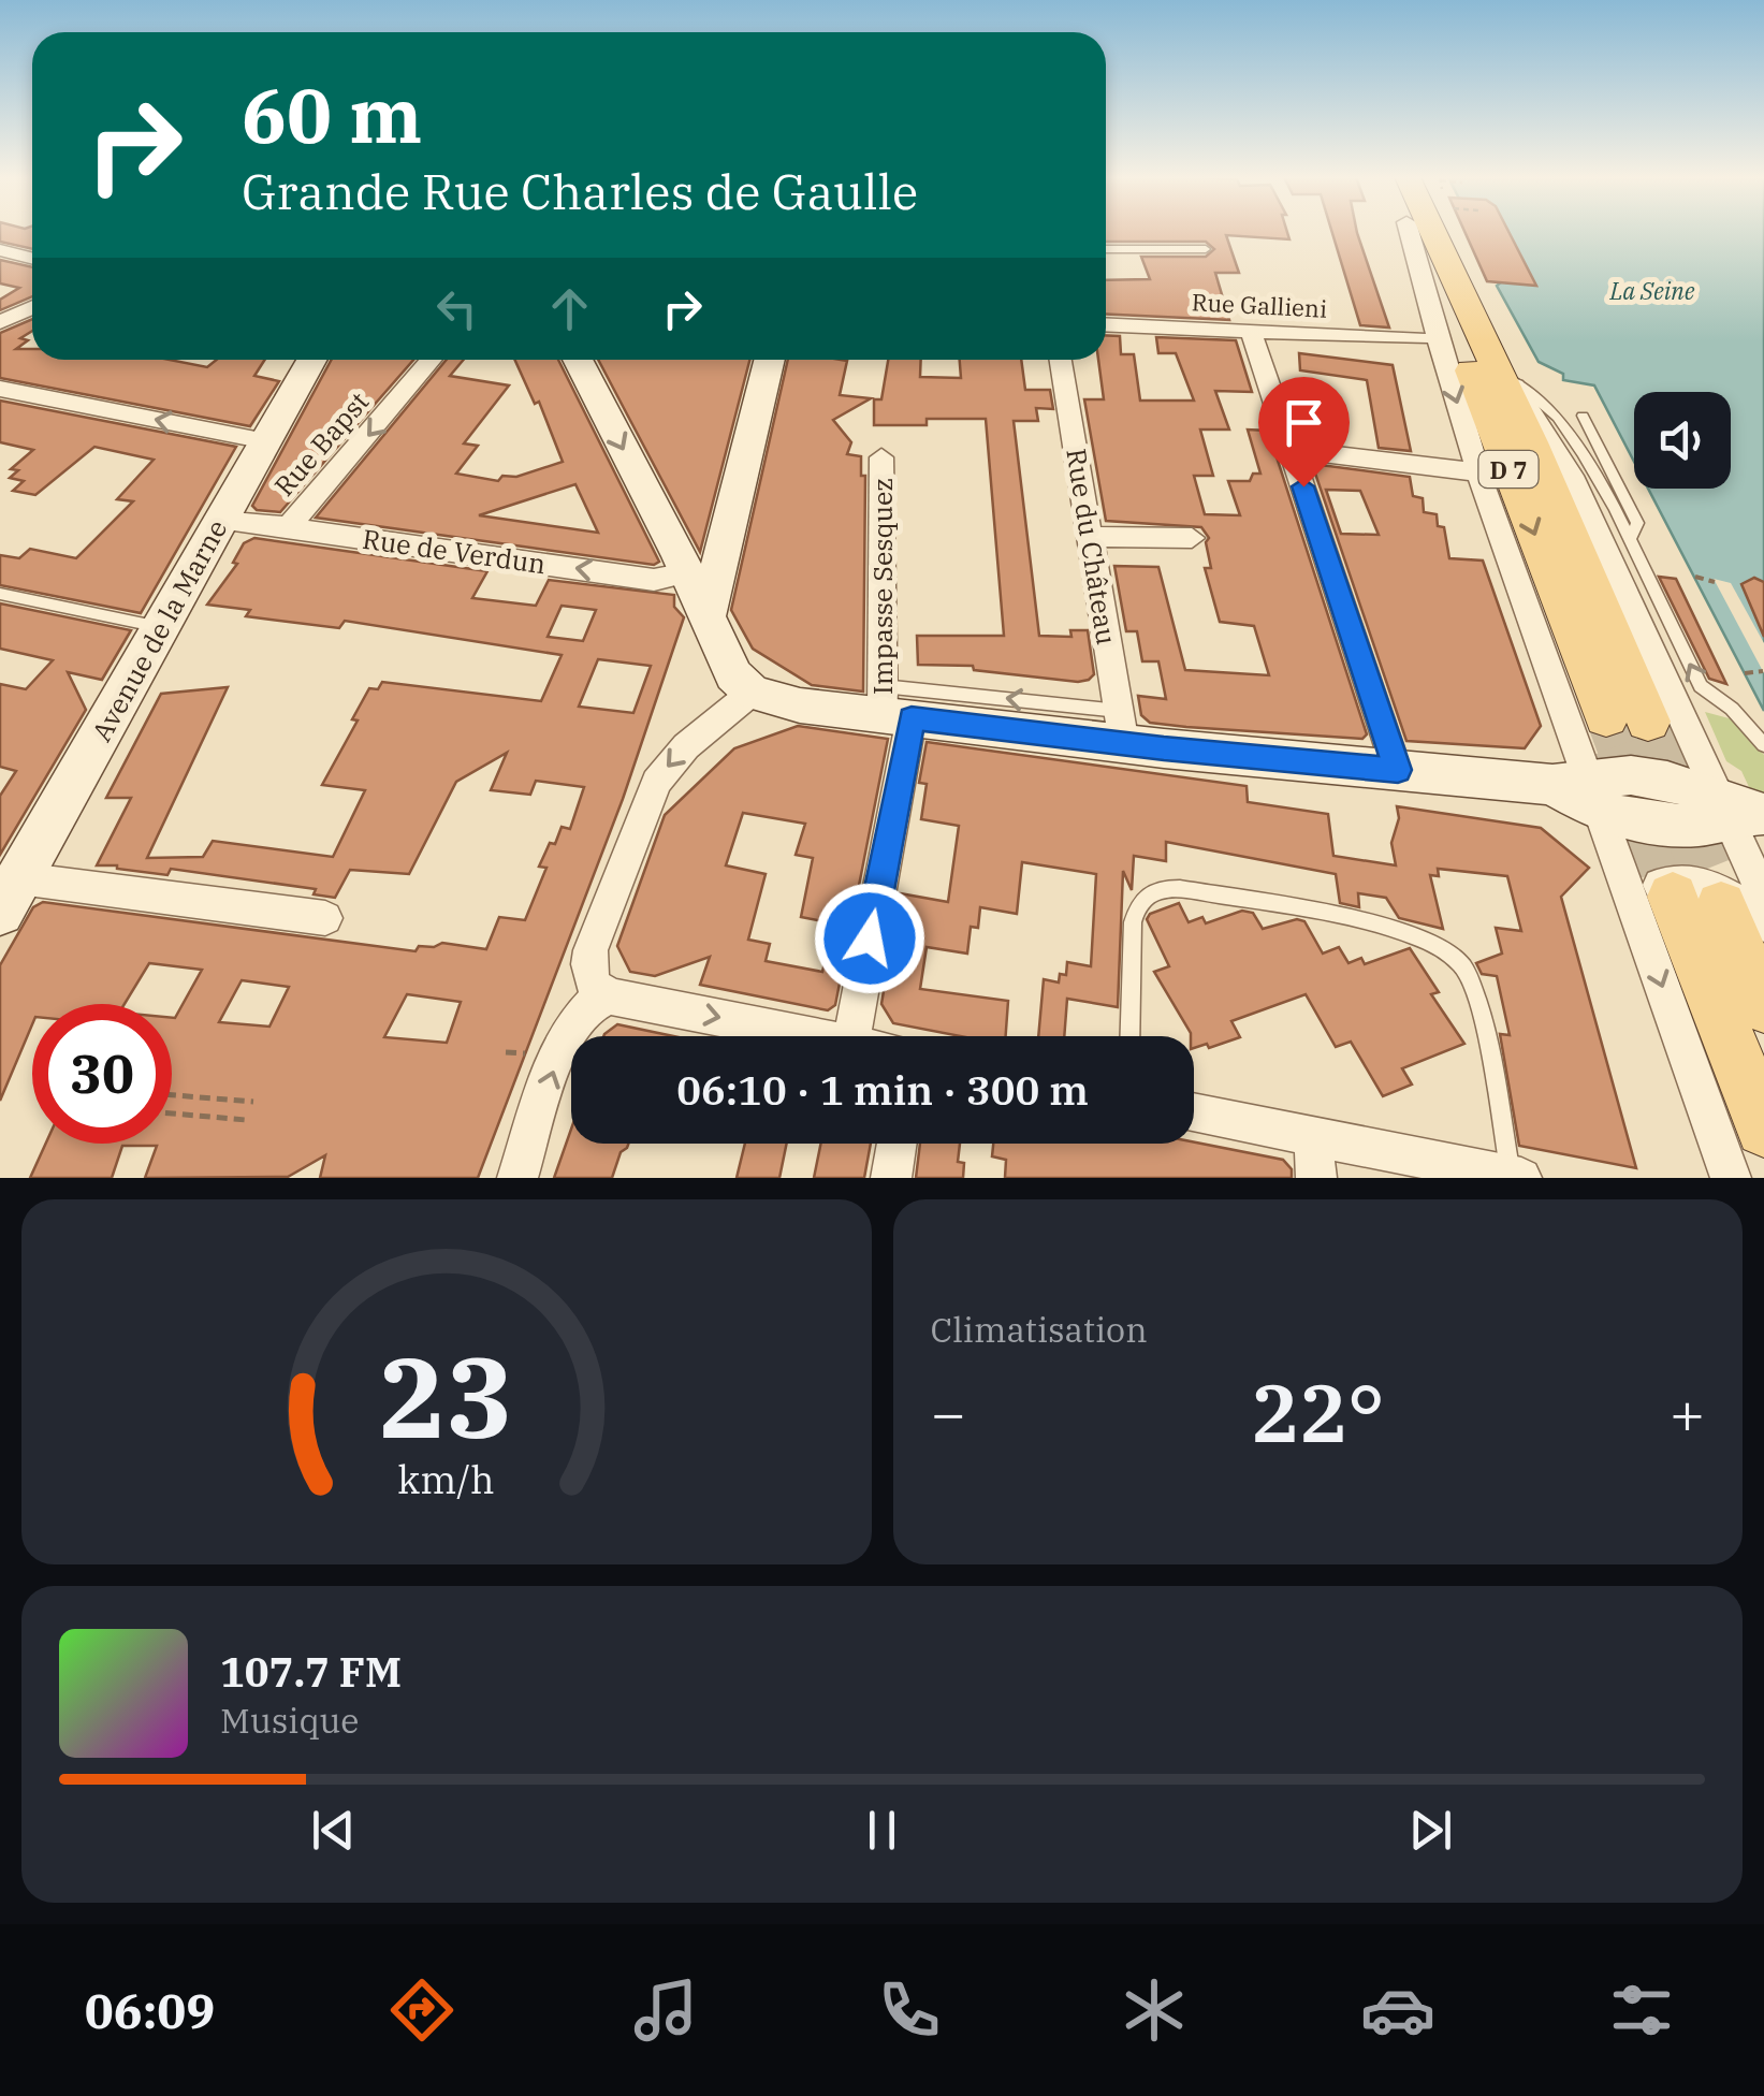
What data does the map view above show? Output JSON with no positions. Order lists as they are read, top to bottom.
{
  "streets": {
    "main road": ["D 7", "Avenue de la Marne"],
    "street": [
      "Rue Gallieni",
      "Rue Bapst",
      "Rue du Château",
      "Rue de Verdun",
      "Impasse Sesquez"
    ]
  },
  "crossings": [
    ["Rue Bapst", "Rue de Verdun"],
    ["Rue de Verdun", "Avenue de la Marne"]
  ],
  "one_way": ["Rue Bapst", "Rue de Verdun"],
  "water": ["La Seine"],
  "page": {
    "turn": ["60 m", "Grande Rue Charles de Gaulle"],
    "limit": "30",
    "trip": "06:10 · 1 min · 300 m",
    "tile": "Climatisation",
    "heat": ["−", "22°", "+"],
    "song": ["107.7 FM", "Musique"],
    "tabs": "06:09",
    "gauge": ["23", "km/h"]
  }
}
